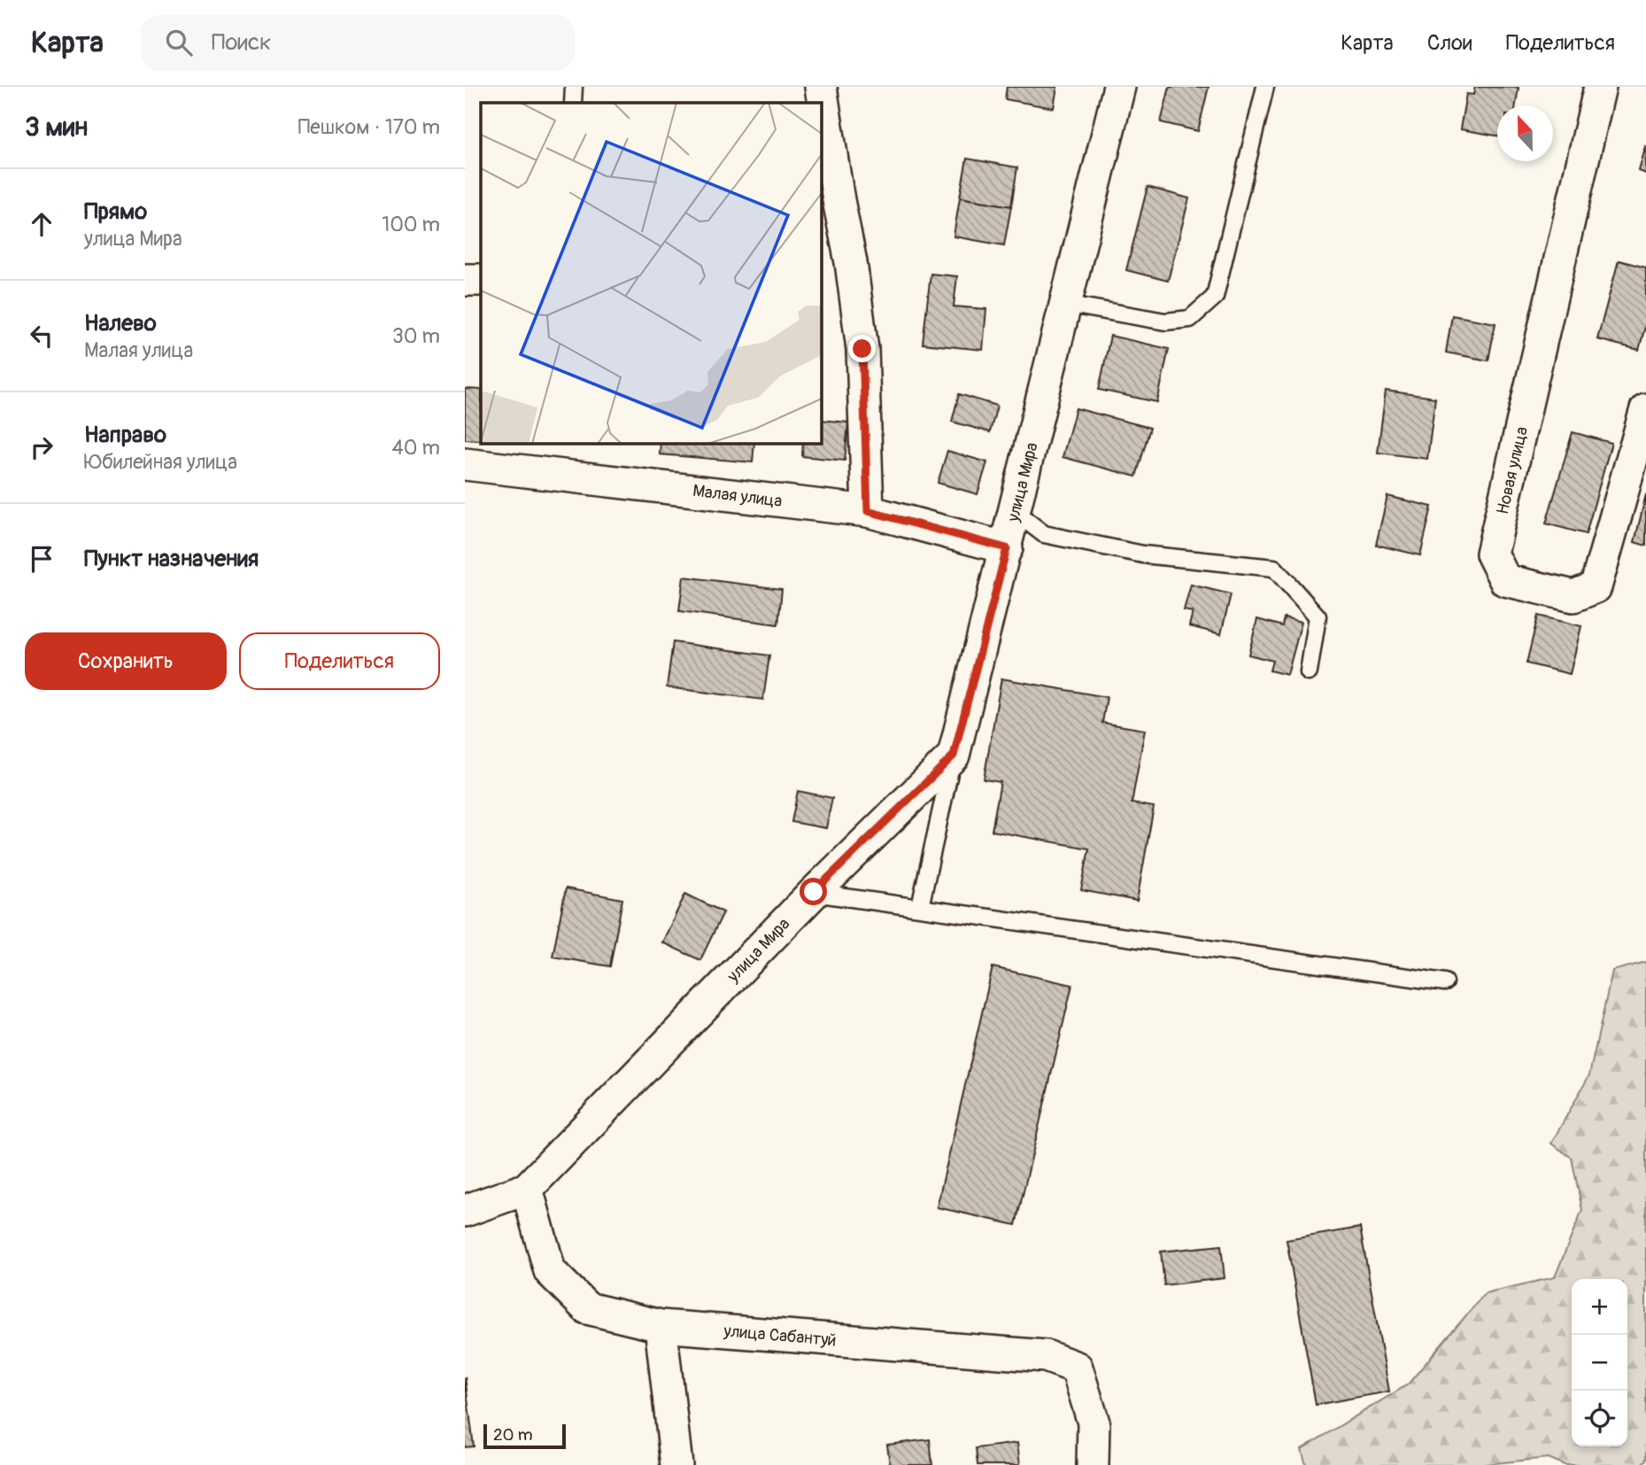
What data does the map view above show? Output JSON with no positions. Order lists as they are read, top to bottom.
{
  "streets": {
    "street": [
      "Новая улица",
      "улица Мира",
      "Малая улица",
      "улица Сабантуй"
    ]
  },
  "crossings": [
    ["улица Мира", "Малая улица"],
    ["улица Мира", "улица Сабантуй"]
  ],
  "scale_bar": "20 m",
  "north": "top",
  "page": {
    "header": "Карта",
    "search": "Поиск",
    "nav": ["Карта", "Слои", "Поделиться"],
    "heading": ["3 мин", "Пешком · 170 m"],
    "list": [
      ["Прямо", "улица Мира", "100 m"],
      ["Налево", "Малая улица", "30 m"],
      ["Направо", "Юбилейная улица", "40 m"],
      "Пункт назначения"
    ],
    "buttons": ["Сохранить", "Поделиться"],
    "map_buttons": ["+", "−"],
    "scale": "20 m"
  }
}
